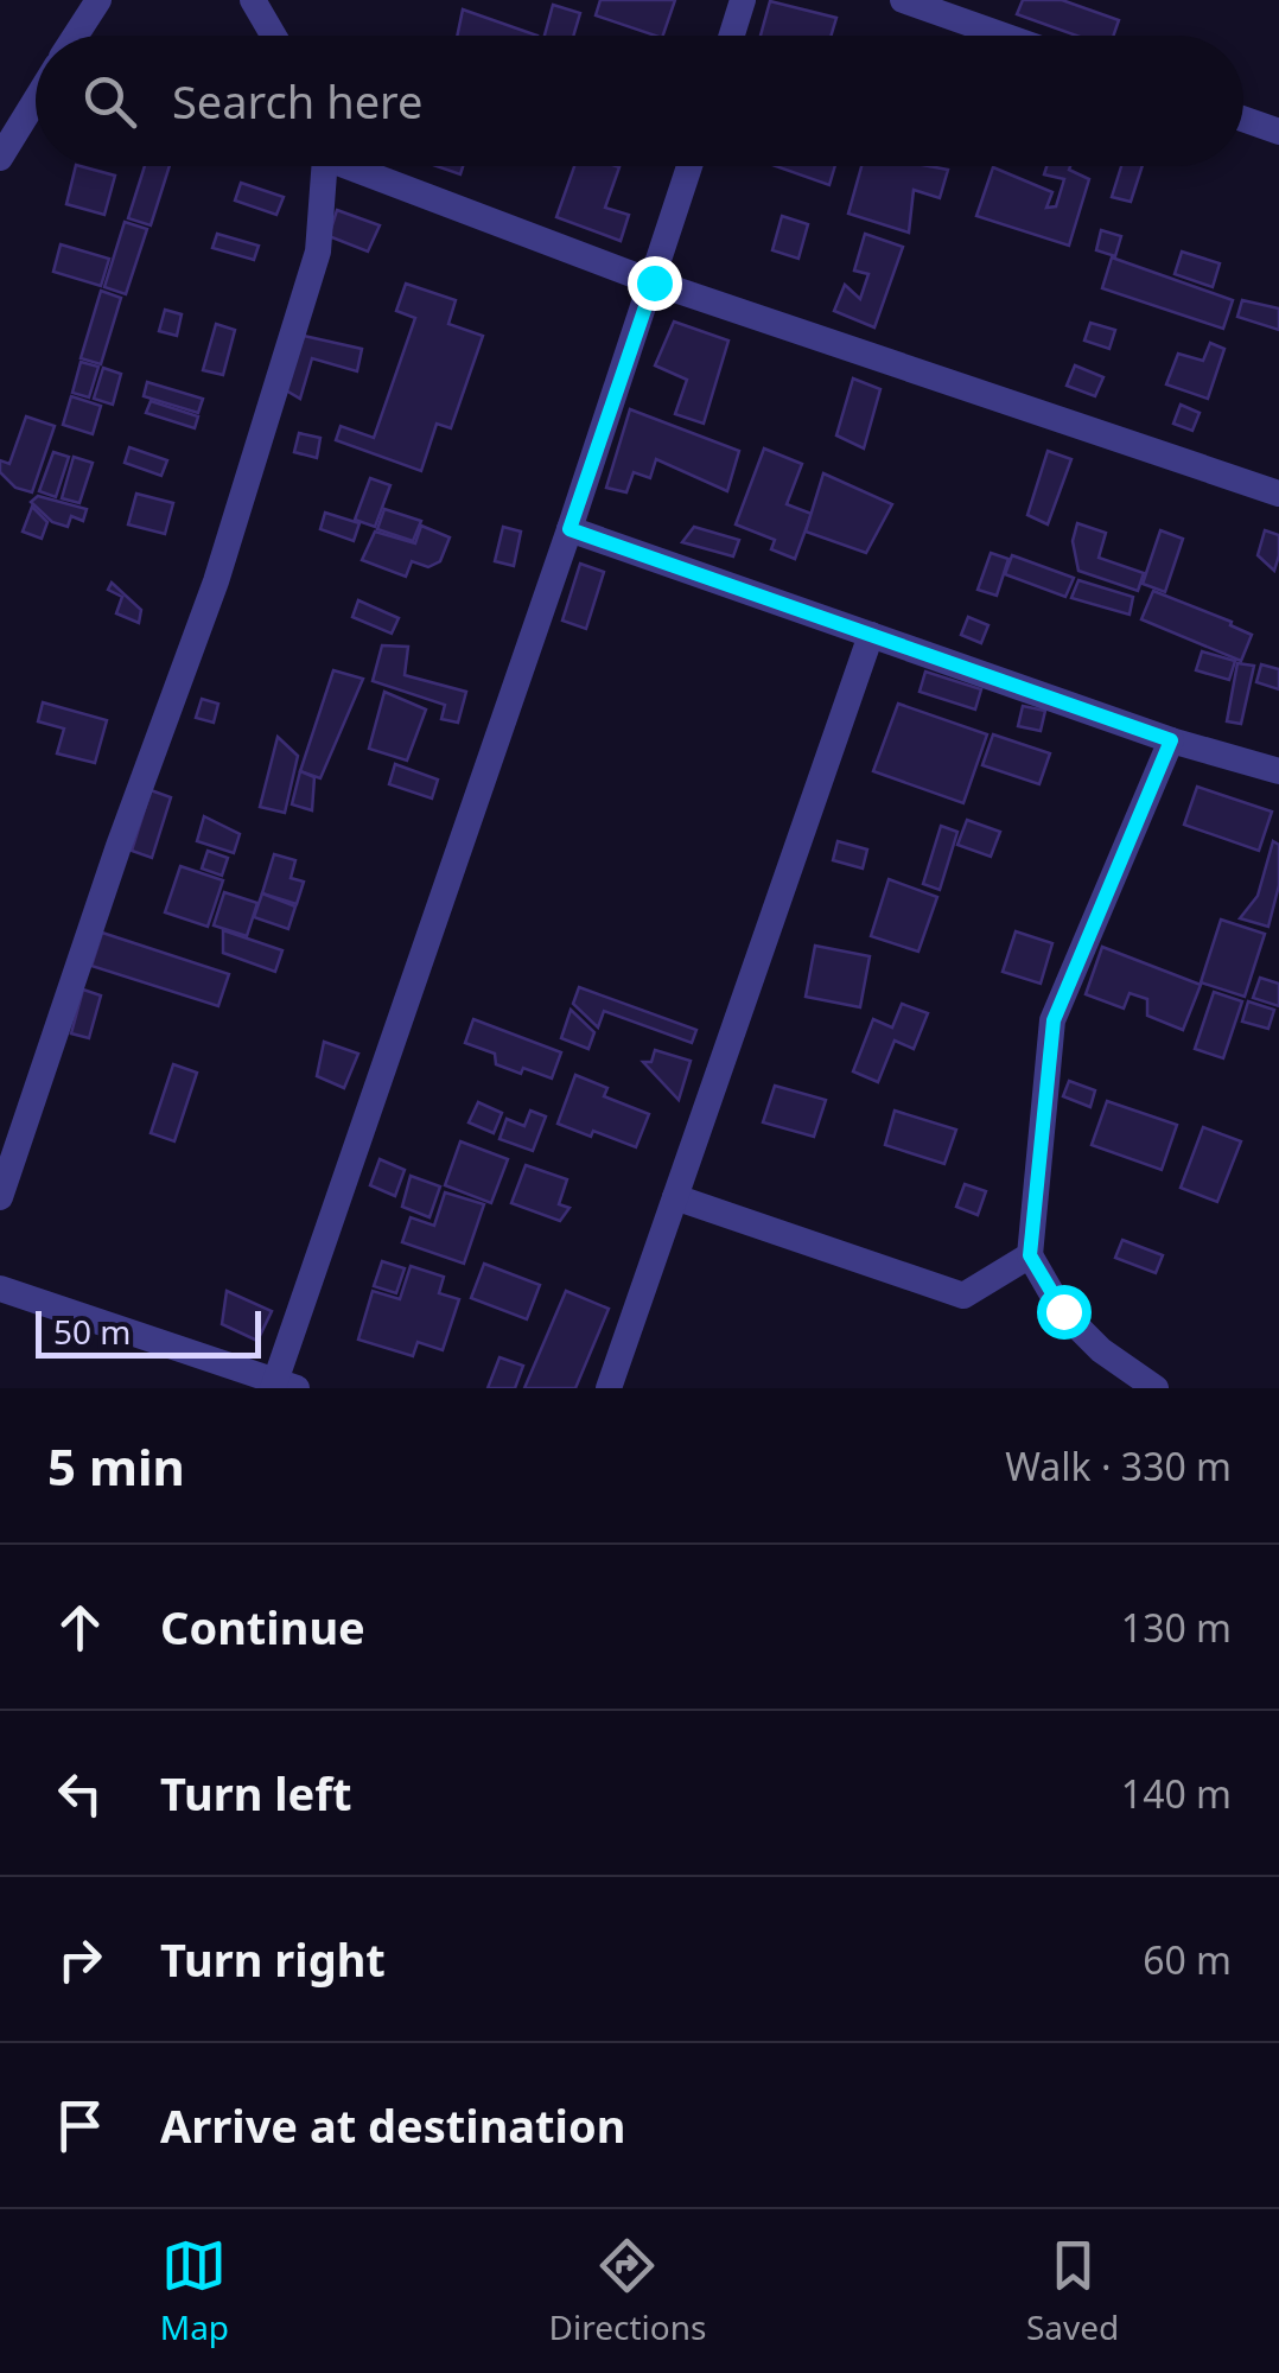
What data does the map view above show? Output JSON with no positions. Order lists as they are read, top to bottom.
{
  "scale_bar": "50 m",
  "page": {
    "search": "Search here",
    "scale": "50 m",
    "heading": ["5 min", "Walk · 330 m"],
    "list": [
      ["Continue", "130 m"],
      ["Turn left", "140 m"],
      ["Turn right", "60 m"],
      "Arrive at destination"
    ],
    "nav": ["Map", "Directions", "Saved"]
  }
}
